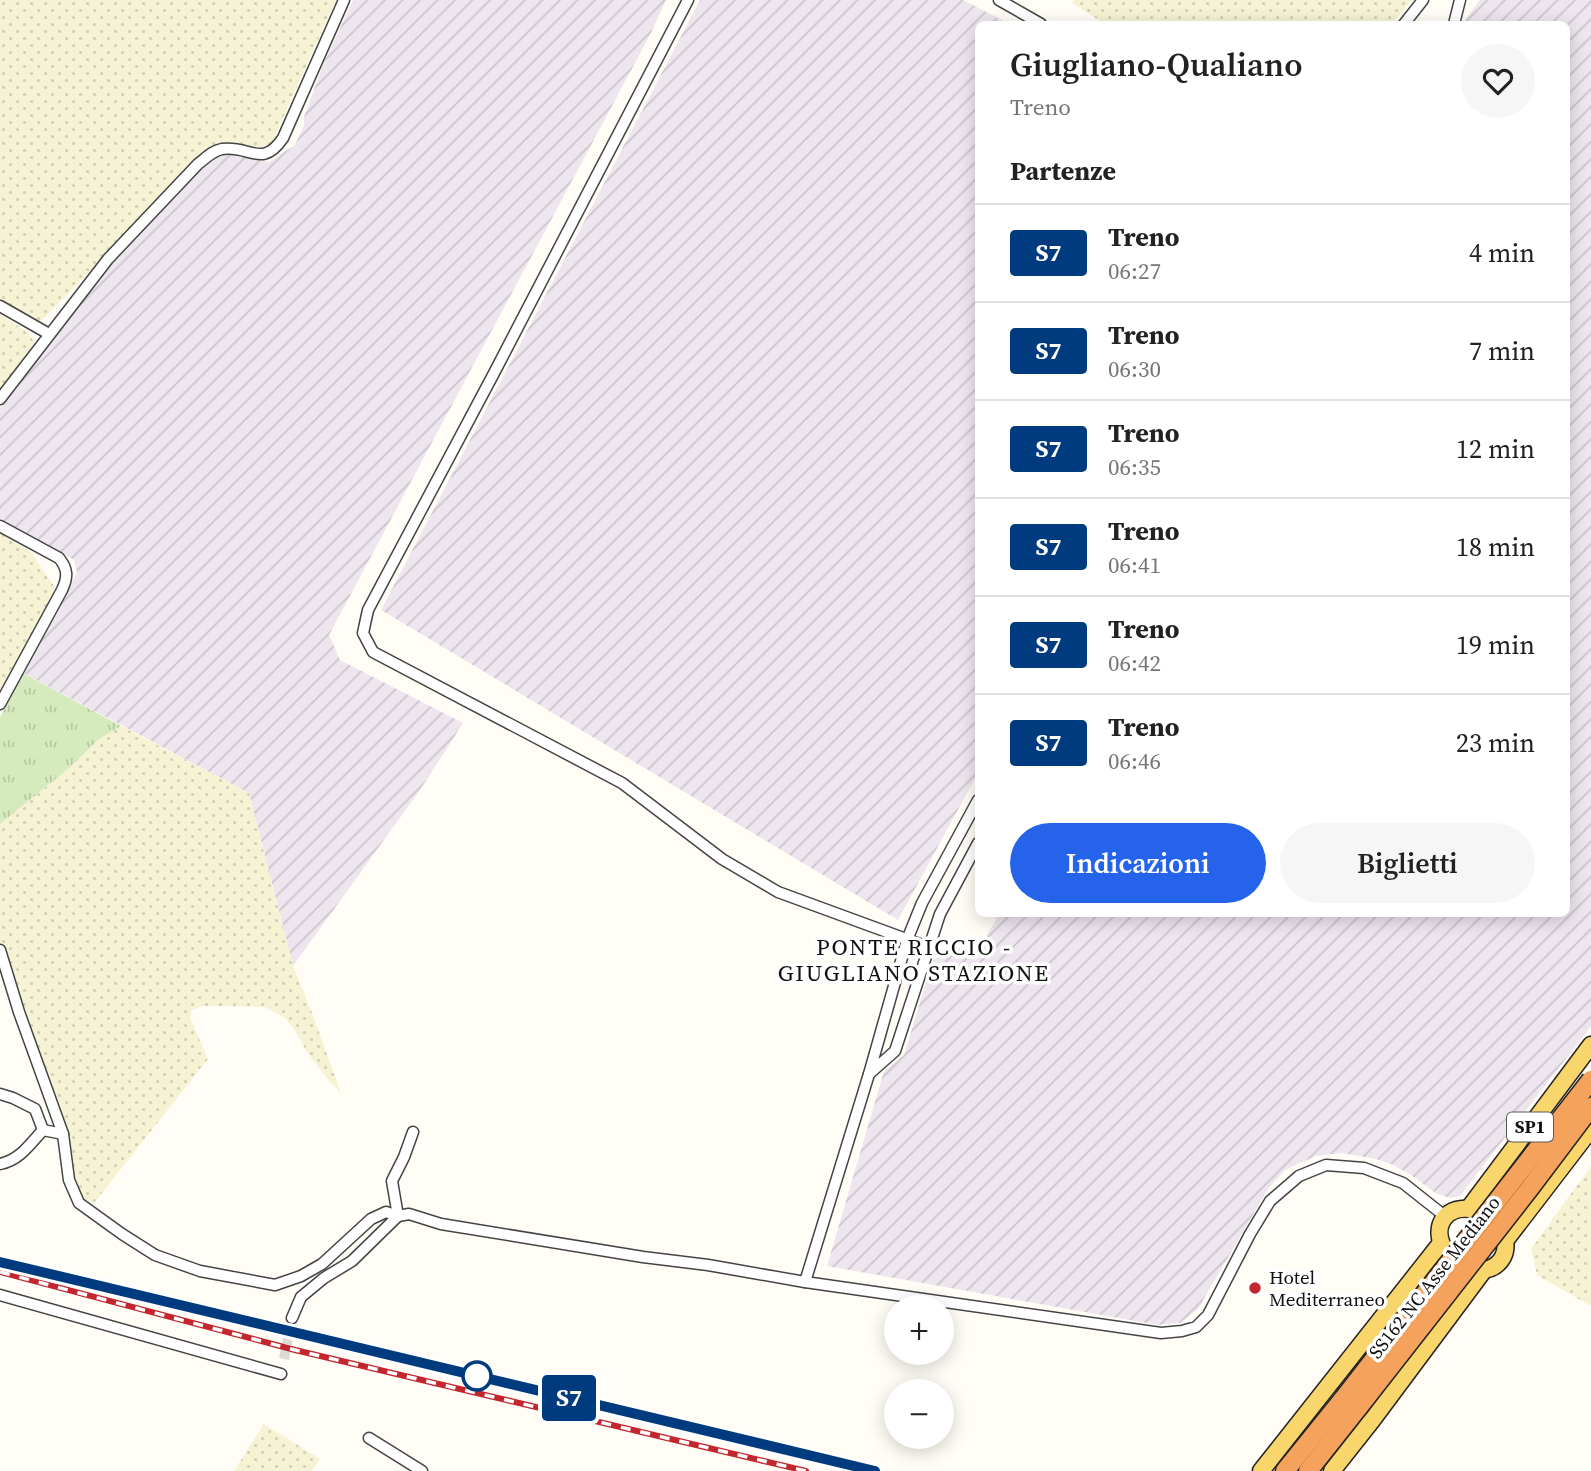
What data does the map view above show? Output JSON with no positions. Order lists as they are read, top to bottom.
{
  "streets": {
    "highway": ["SS162 NC Asse Mediano"],
    "main road": ["SP1"]
  },
  "districts": ["PONTE RICCIO - GIUGLIANO STAZIONE"],
  "places": ["Hotel Mediterraneo"],
  "page": {
    "on_map": "S7",
    "heading": [
      ["Giugliano-Qualiano", "Treno"],
      "Partenze"
    ],
    "list": [
      {
        "mark": "S7",
        "name": "Treno",
        "note": "06:27",
        "value": "4 min"
      },
      {
        "mark": "S7",
        "name": "Treno",
        "note": "06:30",
        "value": "7 min"
      },
      {
        "mark": "S7",
        "name": "Treno",
        "note": "06:35",
        "value": "12 min"
      },
      {
        "mark": "S7",
        "name": "Treno",
        "note": "06:41",
        "value": "18 min"
      },
      {
        "mark": "S7",
        "name": "Treno",
        "note": "06:42",
        "value": "19 min"
      },
      {
        "mark": "S7",
        "name": "Treno",
        "note": "06:46",
        "value": "23 min"
      }
    ],
    "buttons": ["Indicazioni", "Biglietti"],
    "map_buttons": ["+", "−"]
  }
}
